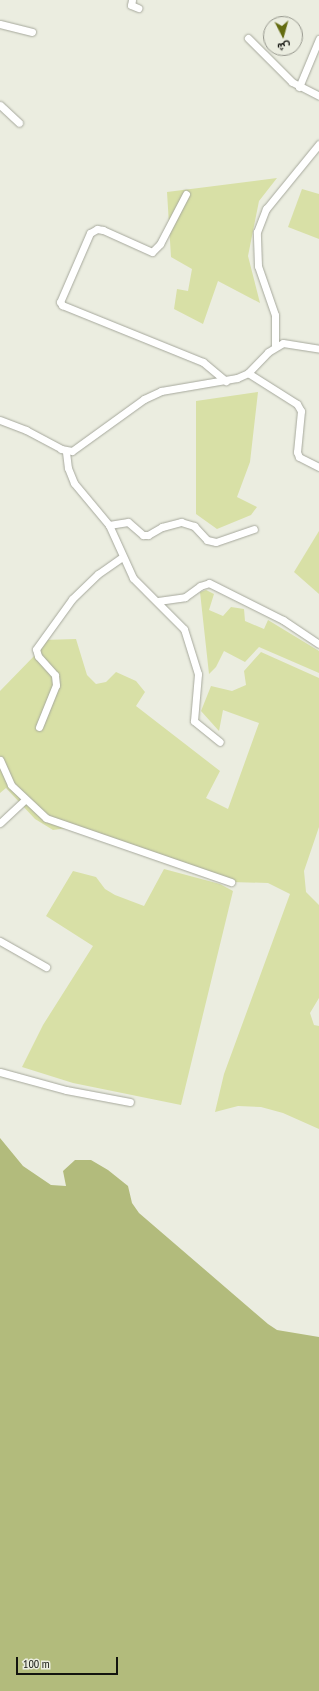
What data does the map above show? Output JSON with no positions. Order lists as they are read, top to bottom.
{
  "scale_bar": "100 m",
  "north": "bottom"
}
